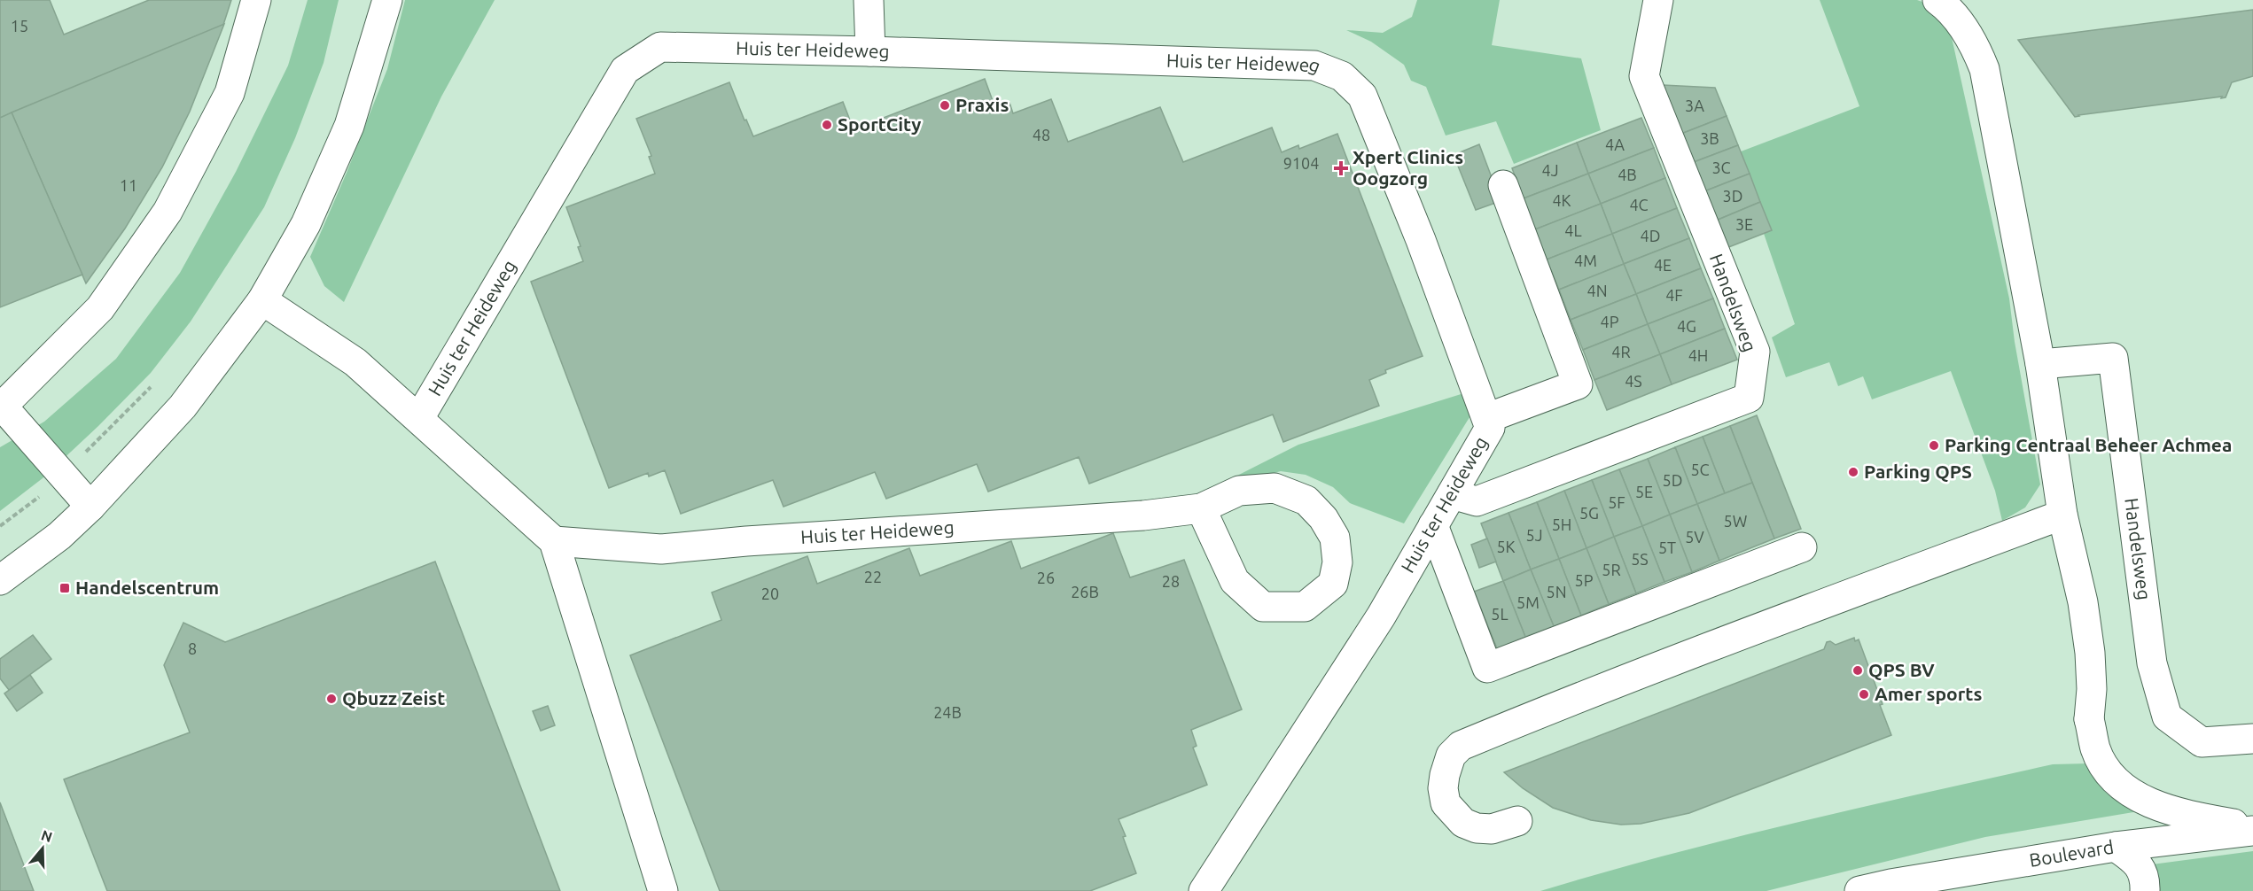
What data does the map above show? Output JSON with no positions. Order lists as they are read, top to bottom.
{
  "streets": {
    "street": ["Huis ter Heideweg", "Handelsweg", "Boulevard"]
  },
  "crossings": [
    ["Huis ter Heideweg", "Handelsweg"]
  ],
  "places": {
    "other": [
      "Praxis",
      "SportCity",
      "Parking Centraal Beheer Achmea",
      "Parking QPS",
      "QPS BV",
      "Amer sports",
      "Qbuzz Zeist"
    ],
    "health": ["Xpert Clinics Oogzorg"],
    "transit": ["Handelscentrum"]
  },
  "house_numbers": [
    "15",
    "3A",
    "48",
    "3B",
    "4A",
    "9104",
    "3C",
    "4J",
    "4B",
    "11",
    "3D",
    "4K",
    "4C",
    "3E",
    "4L",
    "4D",
    "4M",
    "4E",
    "4N",
    "4F",
    "4P",
    "4G",
    "4R",
    "4H",
    "4S",
    "5C",
    "5D",
    "5E",
    "5F",
    "5G",
    "5W",
    "5H",
    "5J",
    "5V",
    "5K",
    "5T",
    "5S",
    "5R",
    "22",
    "26",
    "5P",
    "28",
    "26B",
    "5N",
    "20",
    "5M",
    "5L",
    "8",
    "24B"
  ],
  "north": "top"
}
